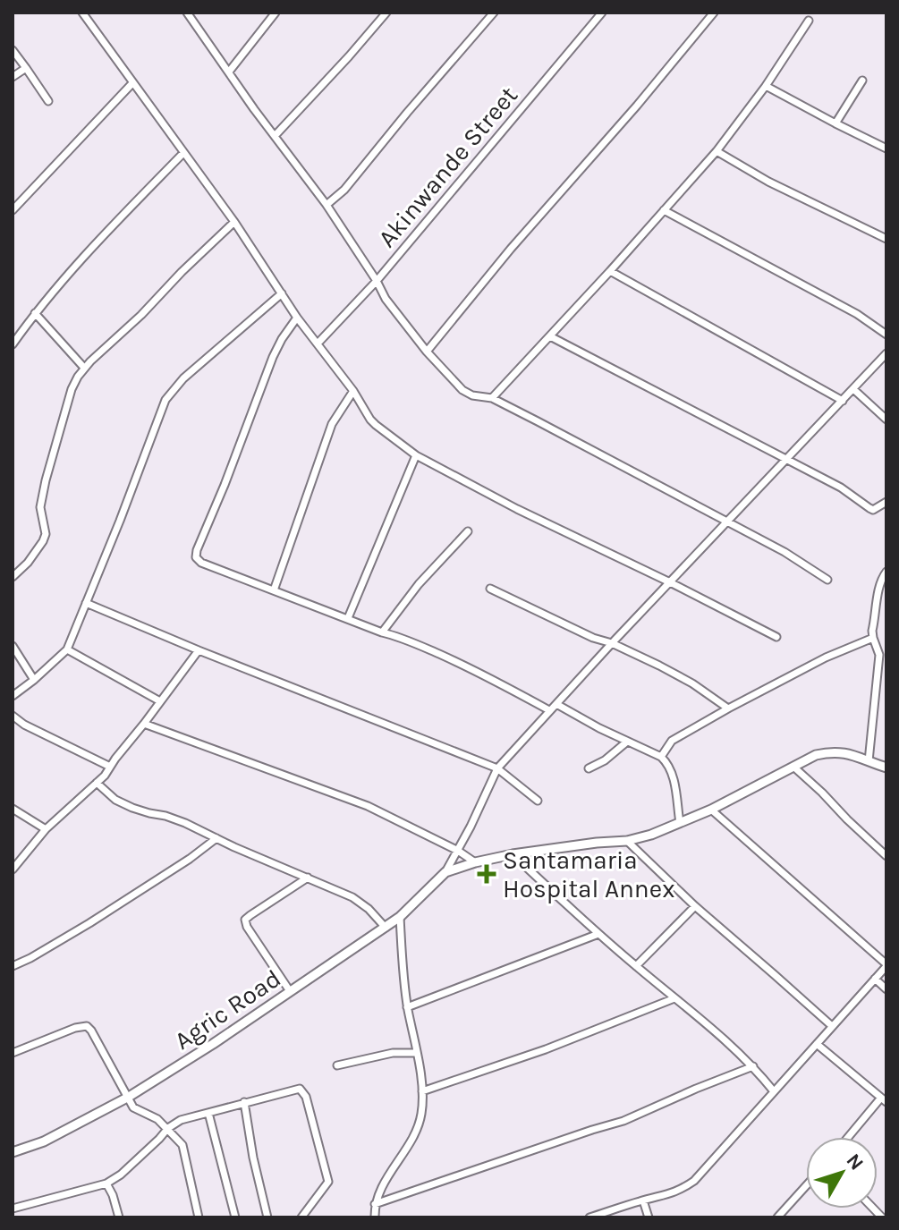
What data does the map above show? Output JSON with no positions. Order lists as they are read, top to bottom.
{
  "streets": {
    "street": ["Akinwande Street", "Agric Road"]
  },
  "places": {
    "health": ["Santamaria Hospital Annex"]
  },
  "north": "top right"
}
